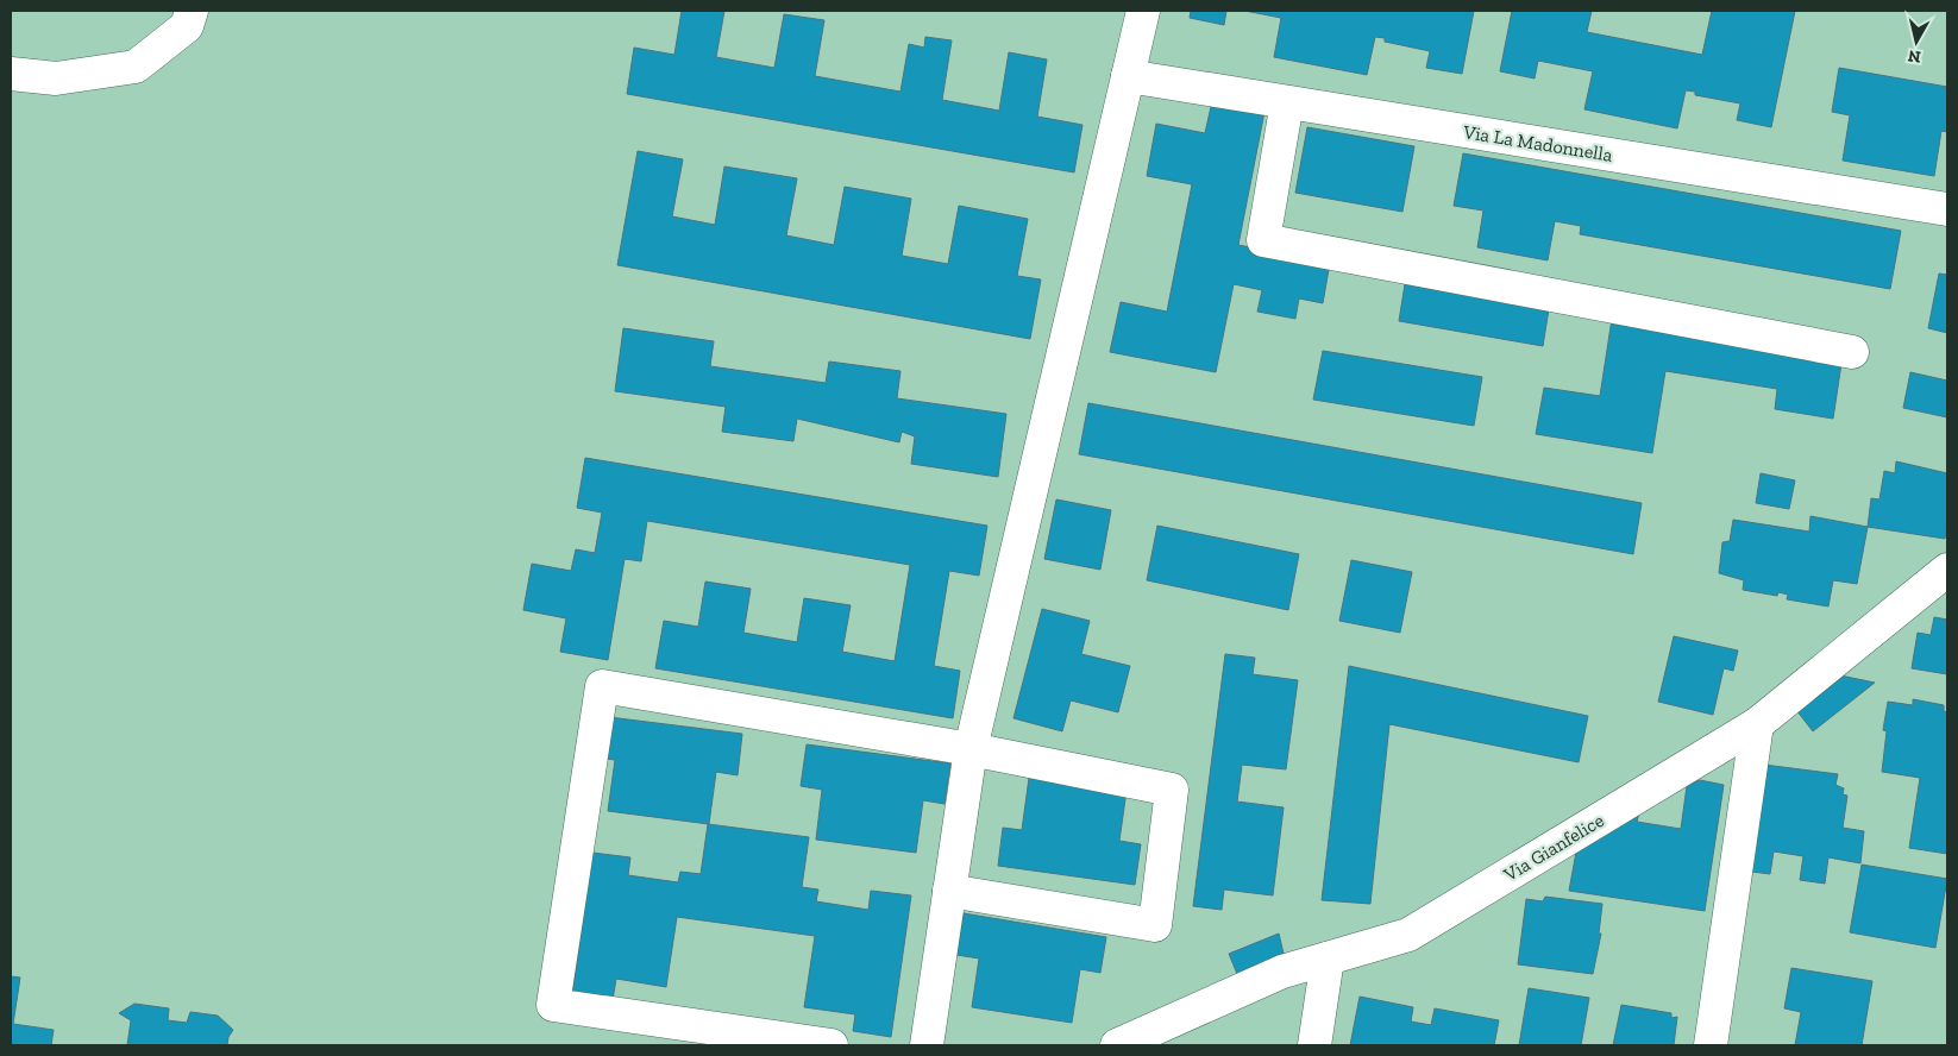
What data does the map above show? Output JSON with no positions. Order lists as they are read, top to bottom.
{
  "streets": {
    "street": ["Via La Madonnella", "Via Gianfelice"]
  },
  "north": "bottom"
}
